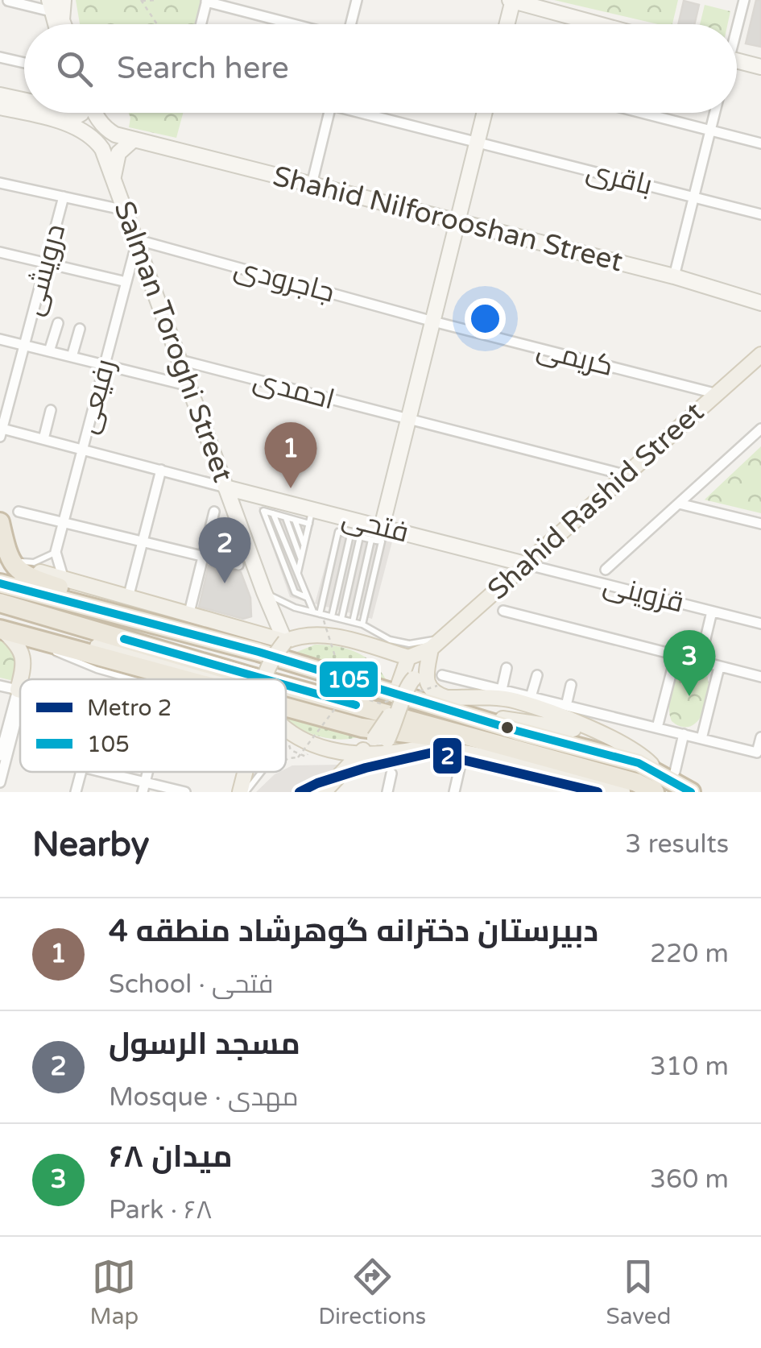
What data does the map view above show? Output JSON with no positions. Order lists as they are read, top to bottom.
{
  "streets": {
    "main road": [
      "Shahid Nilforooshan Street",
      "Salman Toroghi Street",
      "Shahid Rashid Street",
      "فتحی"
    ],
    "street": [
      "باقری",
      "درویشی",
      "جاجرودی",
      "کریمی",
      "احمدی",
      "رفیعی",
      "قزوینی"
    ]
  },
  "crossings": [
    ["جاجرودی", "Salman Toroghi Street"],
    ["جاجرودی", "کریمی"],
    ["جاجرودی", "رفیعی"],
    ["Salman Toroghi Street", "احمدی"],
    ["Salman Toroghi Street", "رفیعی"],
    ["Salman Toroghi Street", "فتحی"],
    ["کریمی", "Shahid Rashid Street"],
    ["احمدی", "Shahid Rashid Street"],
    ["Shahid Rashid Street", "فتحی"],
    ["Shahid Rashid Street", "قزوینی"],
    ["فتحی", "قزوینی"]
  ],
  "lines": ["transit line 105", "metro line 2"],
  "legend": ["Metro 2", "105"],
  "page": {
    "search": "Search here",
    "pins": ["1", "2", "3"],
    "heading": ["Nearby", "3 results"],
    "list": [
      {
        "mark": "1",
        "name": "دبیرستان دخترانه گوهرشاد منطقه 4",
        "note": "School · فتحی",
        "value": "220 m"
      },
      {
        "mark": "2",
        "name": "مسجد الرسول",
        "note": "Mosque · مهدی",
        "value": "310 m"
      },
      {
        "mark": "3",
        "name": "میدان ۶۸",
        "note": "Park · ۶۸",
        "value": "360 m"
      }
    ],
    "nav": ["Map", "Directions", "Saved"]
  }
}
